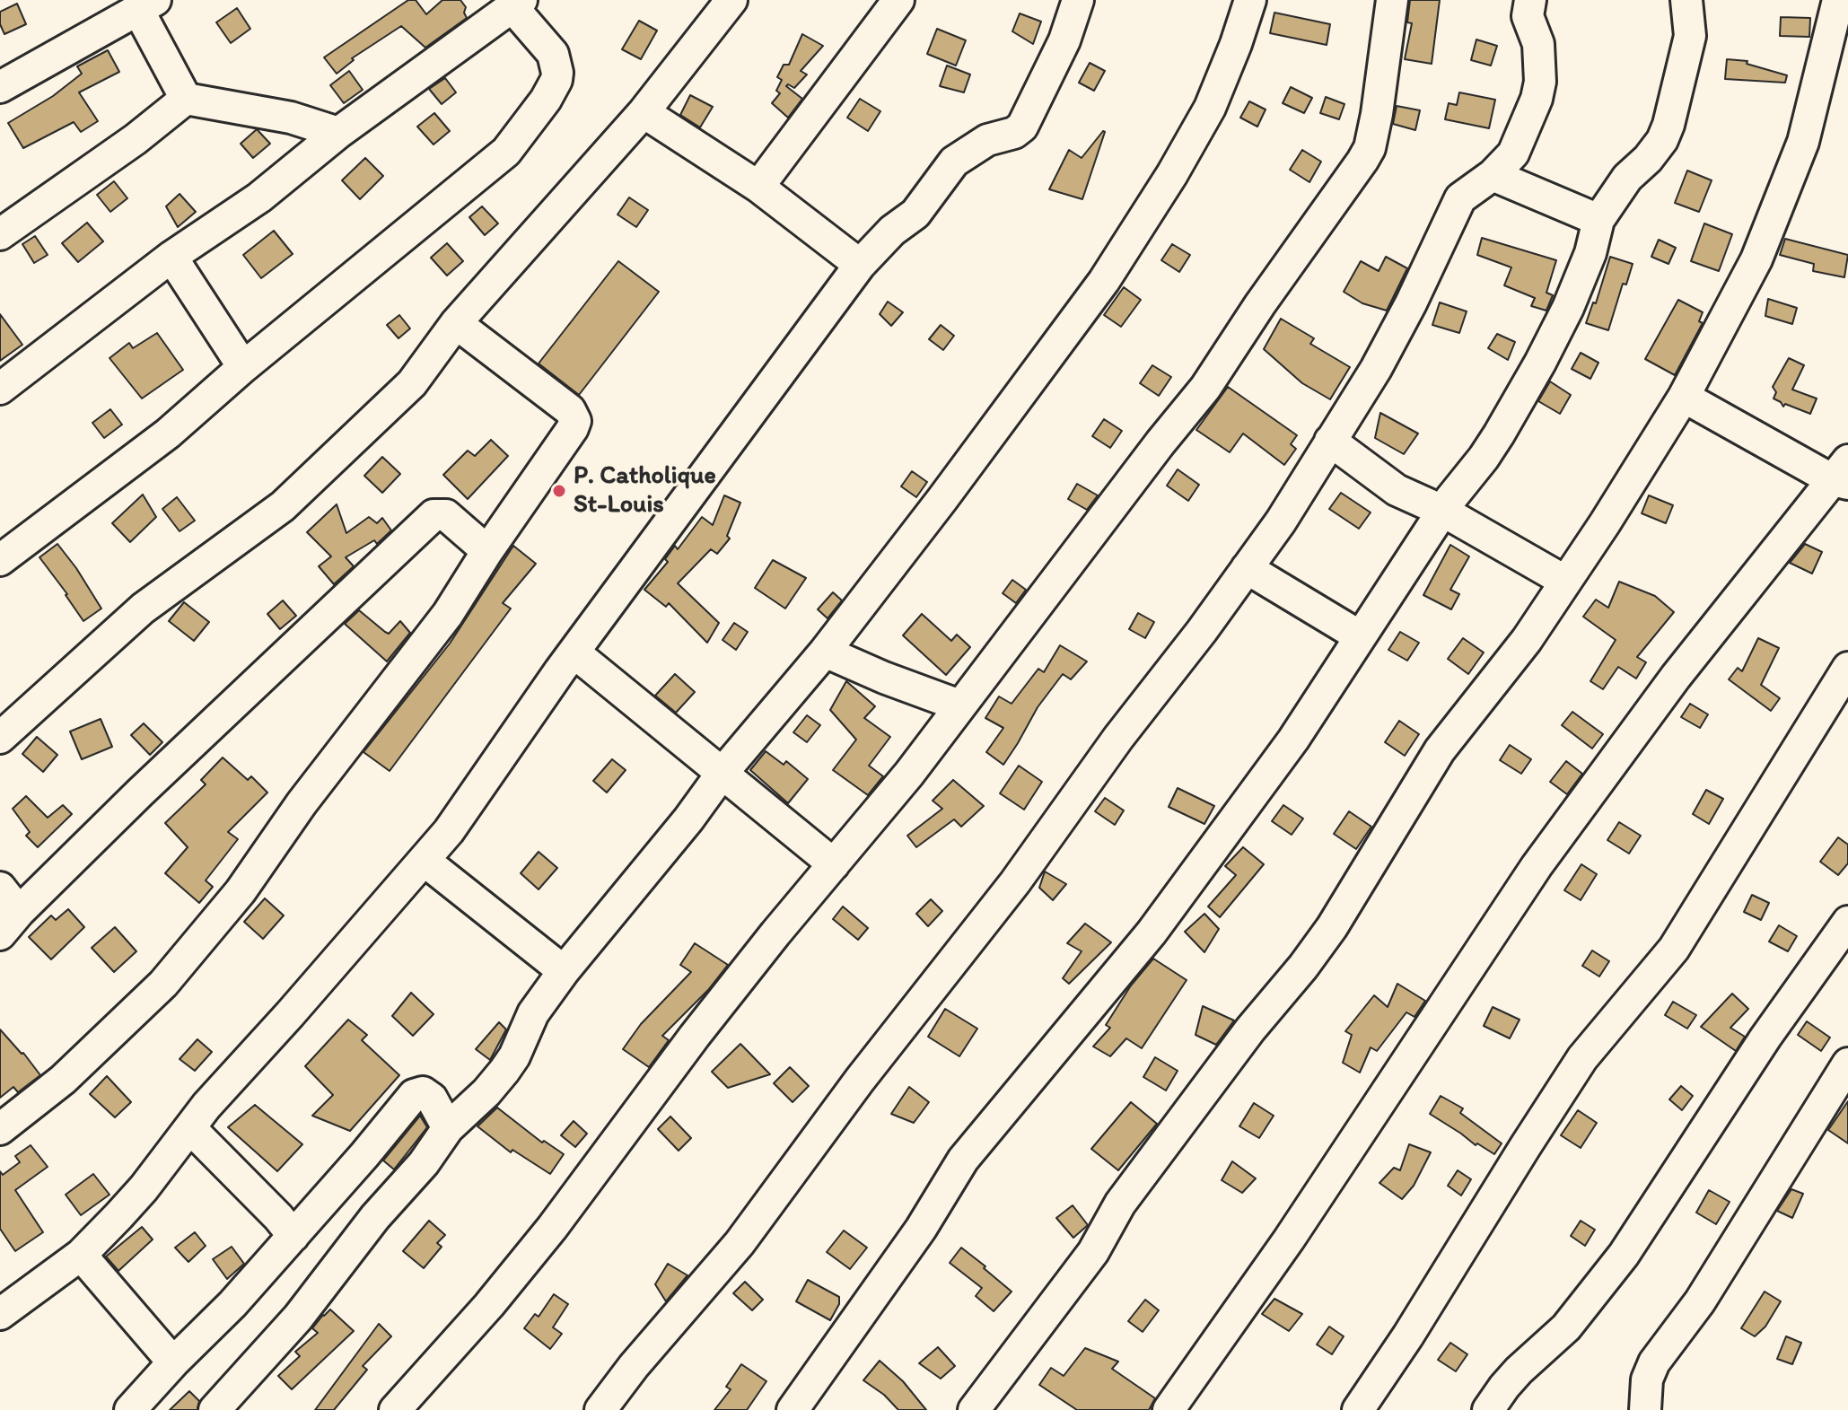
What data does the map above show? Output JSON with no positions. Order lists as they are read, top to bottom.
{
  "places": ["P. Catholique St-Louis"]
}
